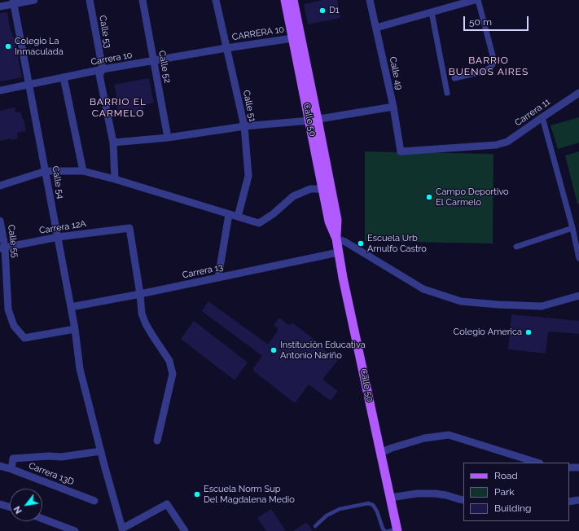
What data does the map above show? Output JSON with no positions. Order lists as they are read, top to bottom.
{
  "streets": {
    "main road": ["Calle 50"],
    "street": [
      "Calle 53",
      "CARRERA 10",
      "Carrera 10",
      "Calle 52",
      "Calle 49",
      "Calle 51",
      "Carrera 11",
      "Calle 54",
      "Carrera 12A",
      "Calle 55",
      "Carrera 13",
      "Carrera 13D"
    ]
  },
  "crossings": [
    ["Calle 53", "Carrera 10"],
    ["CARRERA 10", "Carrera 10"],
    ["CARRERA 10", "Calle 51"],
    ["CARRERA 10", "Calle 50"],
    ["Carrera 10", "Calle 52"],
    ["Carrera 10", "Calle 51"],
    ["Carrera 10", "Calle 54"],
    ["Calle 49", "Carrera 11"],
    ["Calle 50", "Carrera 13"],
    ["Calle 54", "Carrera 12A"],
    ["Calle 54", "Calle 55"],
    ["Calle 54", "Carrera 13"],
    ["Carrera 12A", "Calle 55"],
    ["Carrera 12A", "Carrera 13"]
  ],
  "districts": ["BARRIO BUENOS AIRES", "BARRIO EL CARMELO"],
  "places": [
    "D1",
    "Colegio La Inmaculada",
    "Campo Deportivo El Carmelo",
    "Escuela Urb Arnulfo Castro",
    "Colegio America",
    "Institución Educativa Antonio Nariño",
    "Escuela Norm Sup Del Magdalena Medio"
  ],
  "legend": ["Road", "Park", "Building"],
  "scale_bar": "50 m",
  "north": "bottom left"
}
